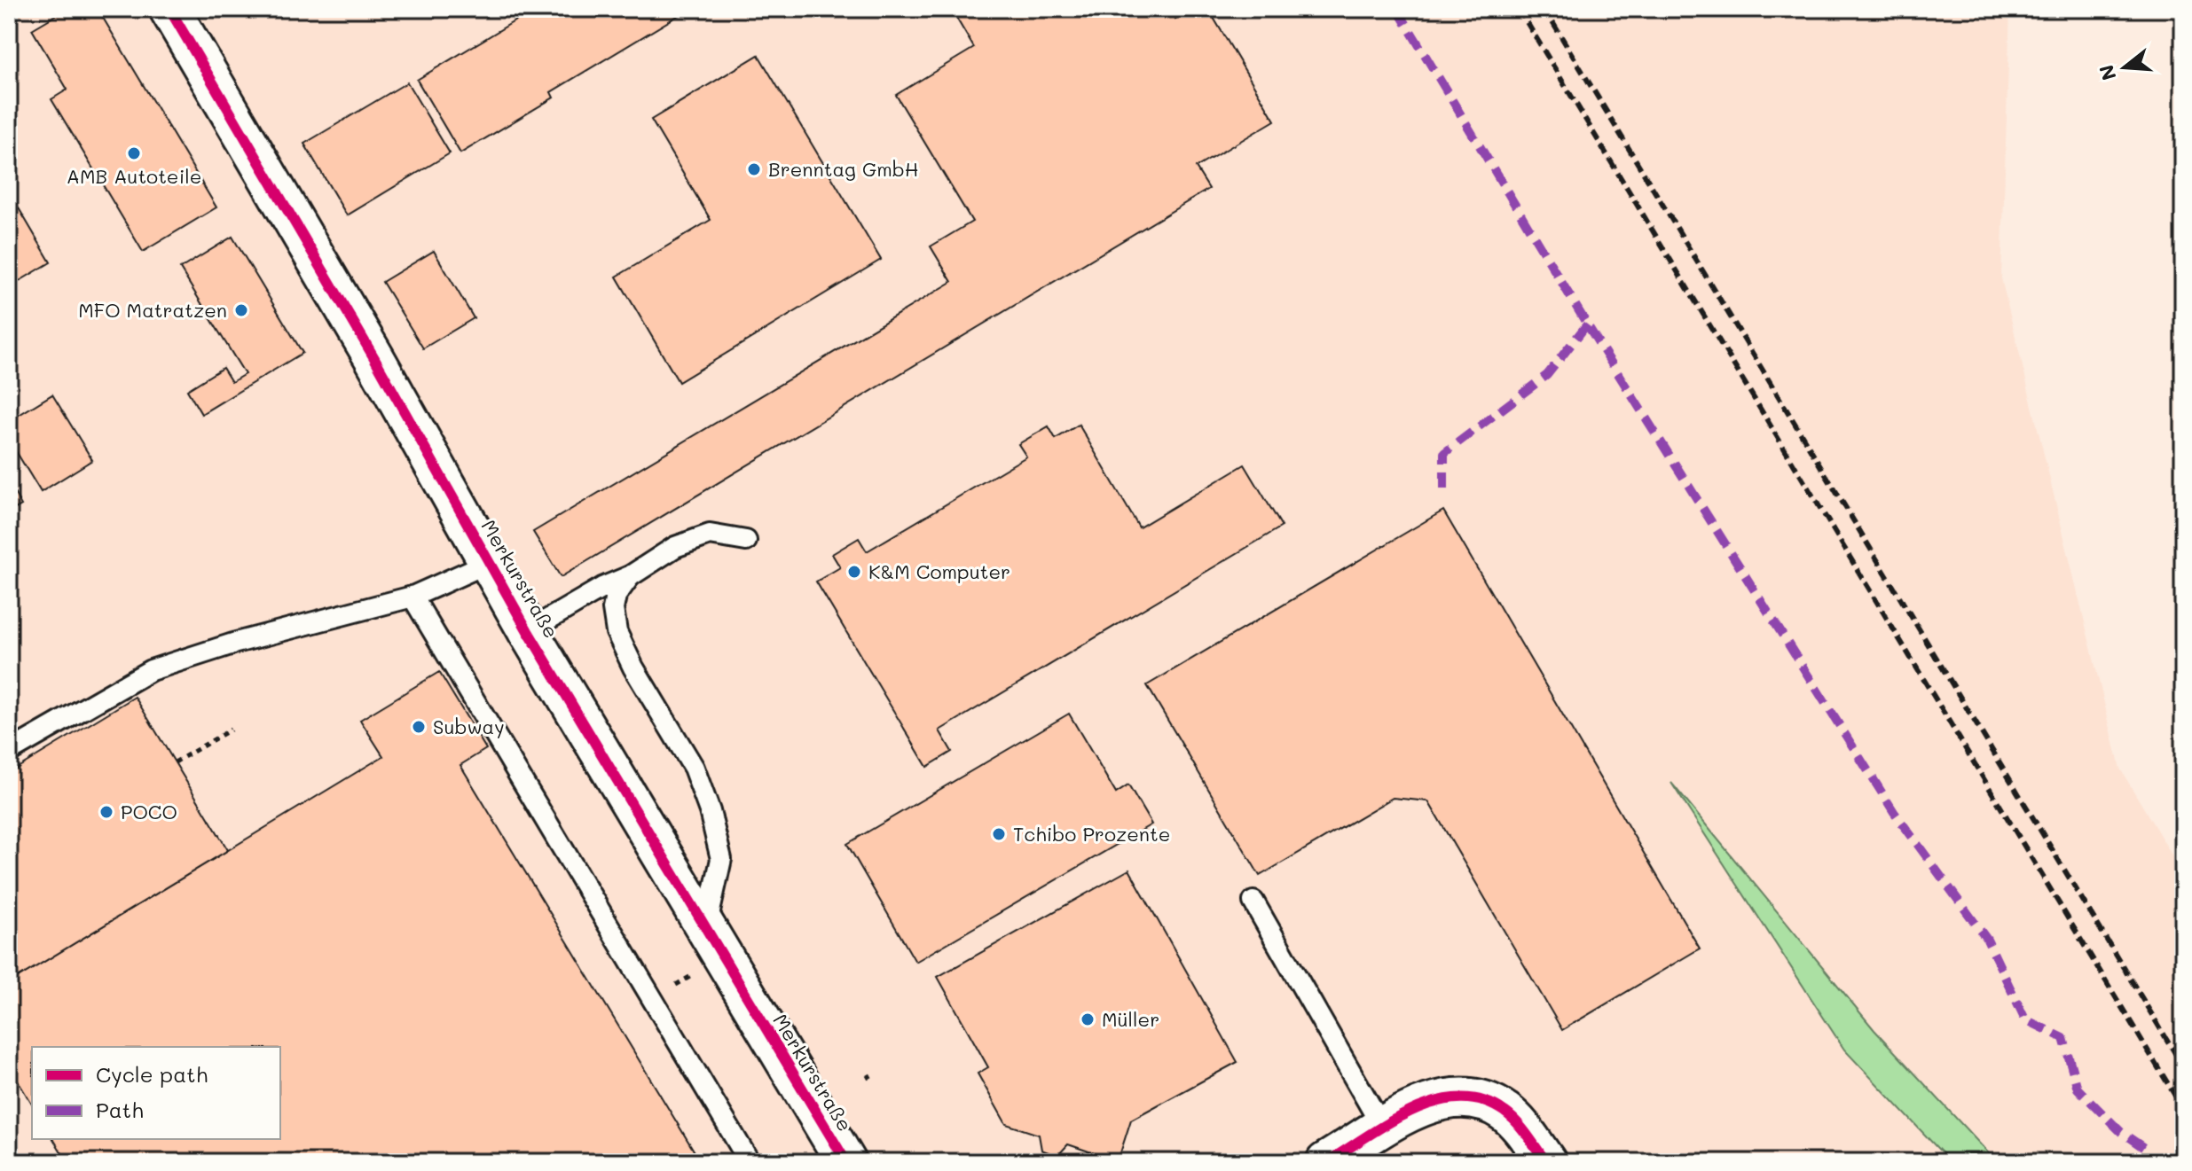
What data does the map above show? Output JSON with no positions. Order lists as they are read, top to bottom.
{
  "streets": {
    "street": ["Merkurstraße"]
  },
  "places": [
    "AMB Autoteile",
    "Brenntag GmbH",
    "MFO Matratzen",
    "K&M Computer",
    "Subway",
    "POCO",
    "Tchibo Prozente",
    "Müller"
  ],
  "legend": ["Cycle path", "Path"],
  "north": "left"
}
